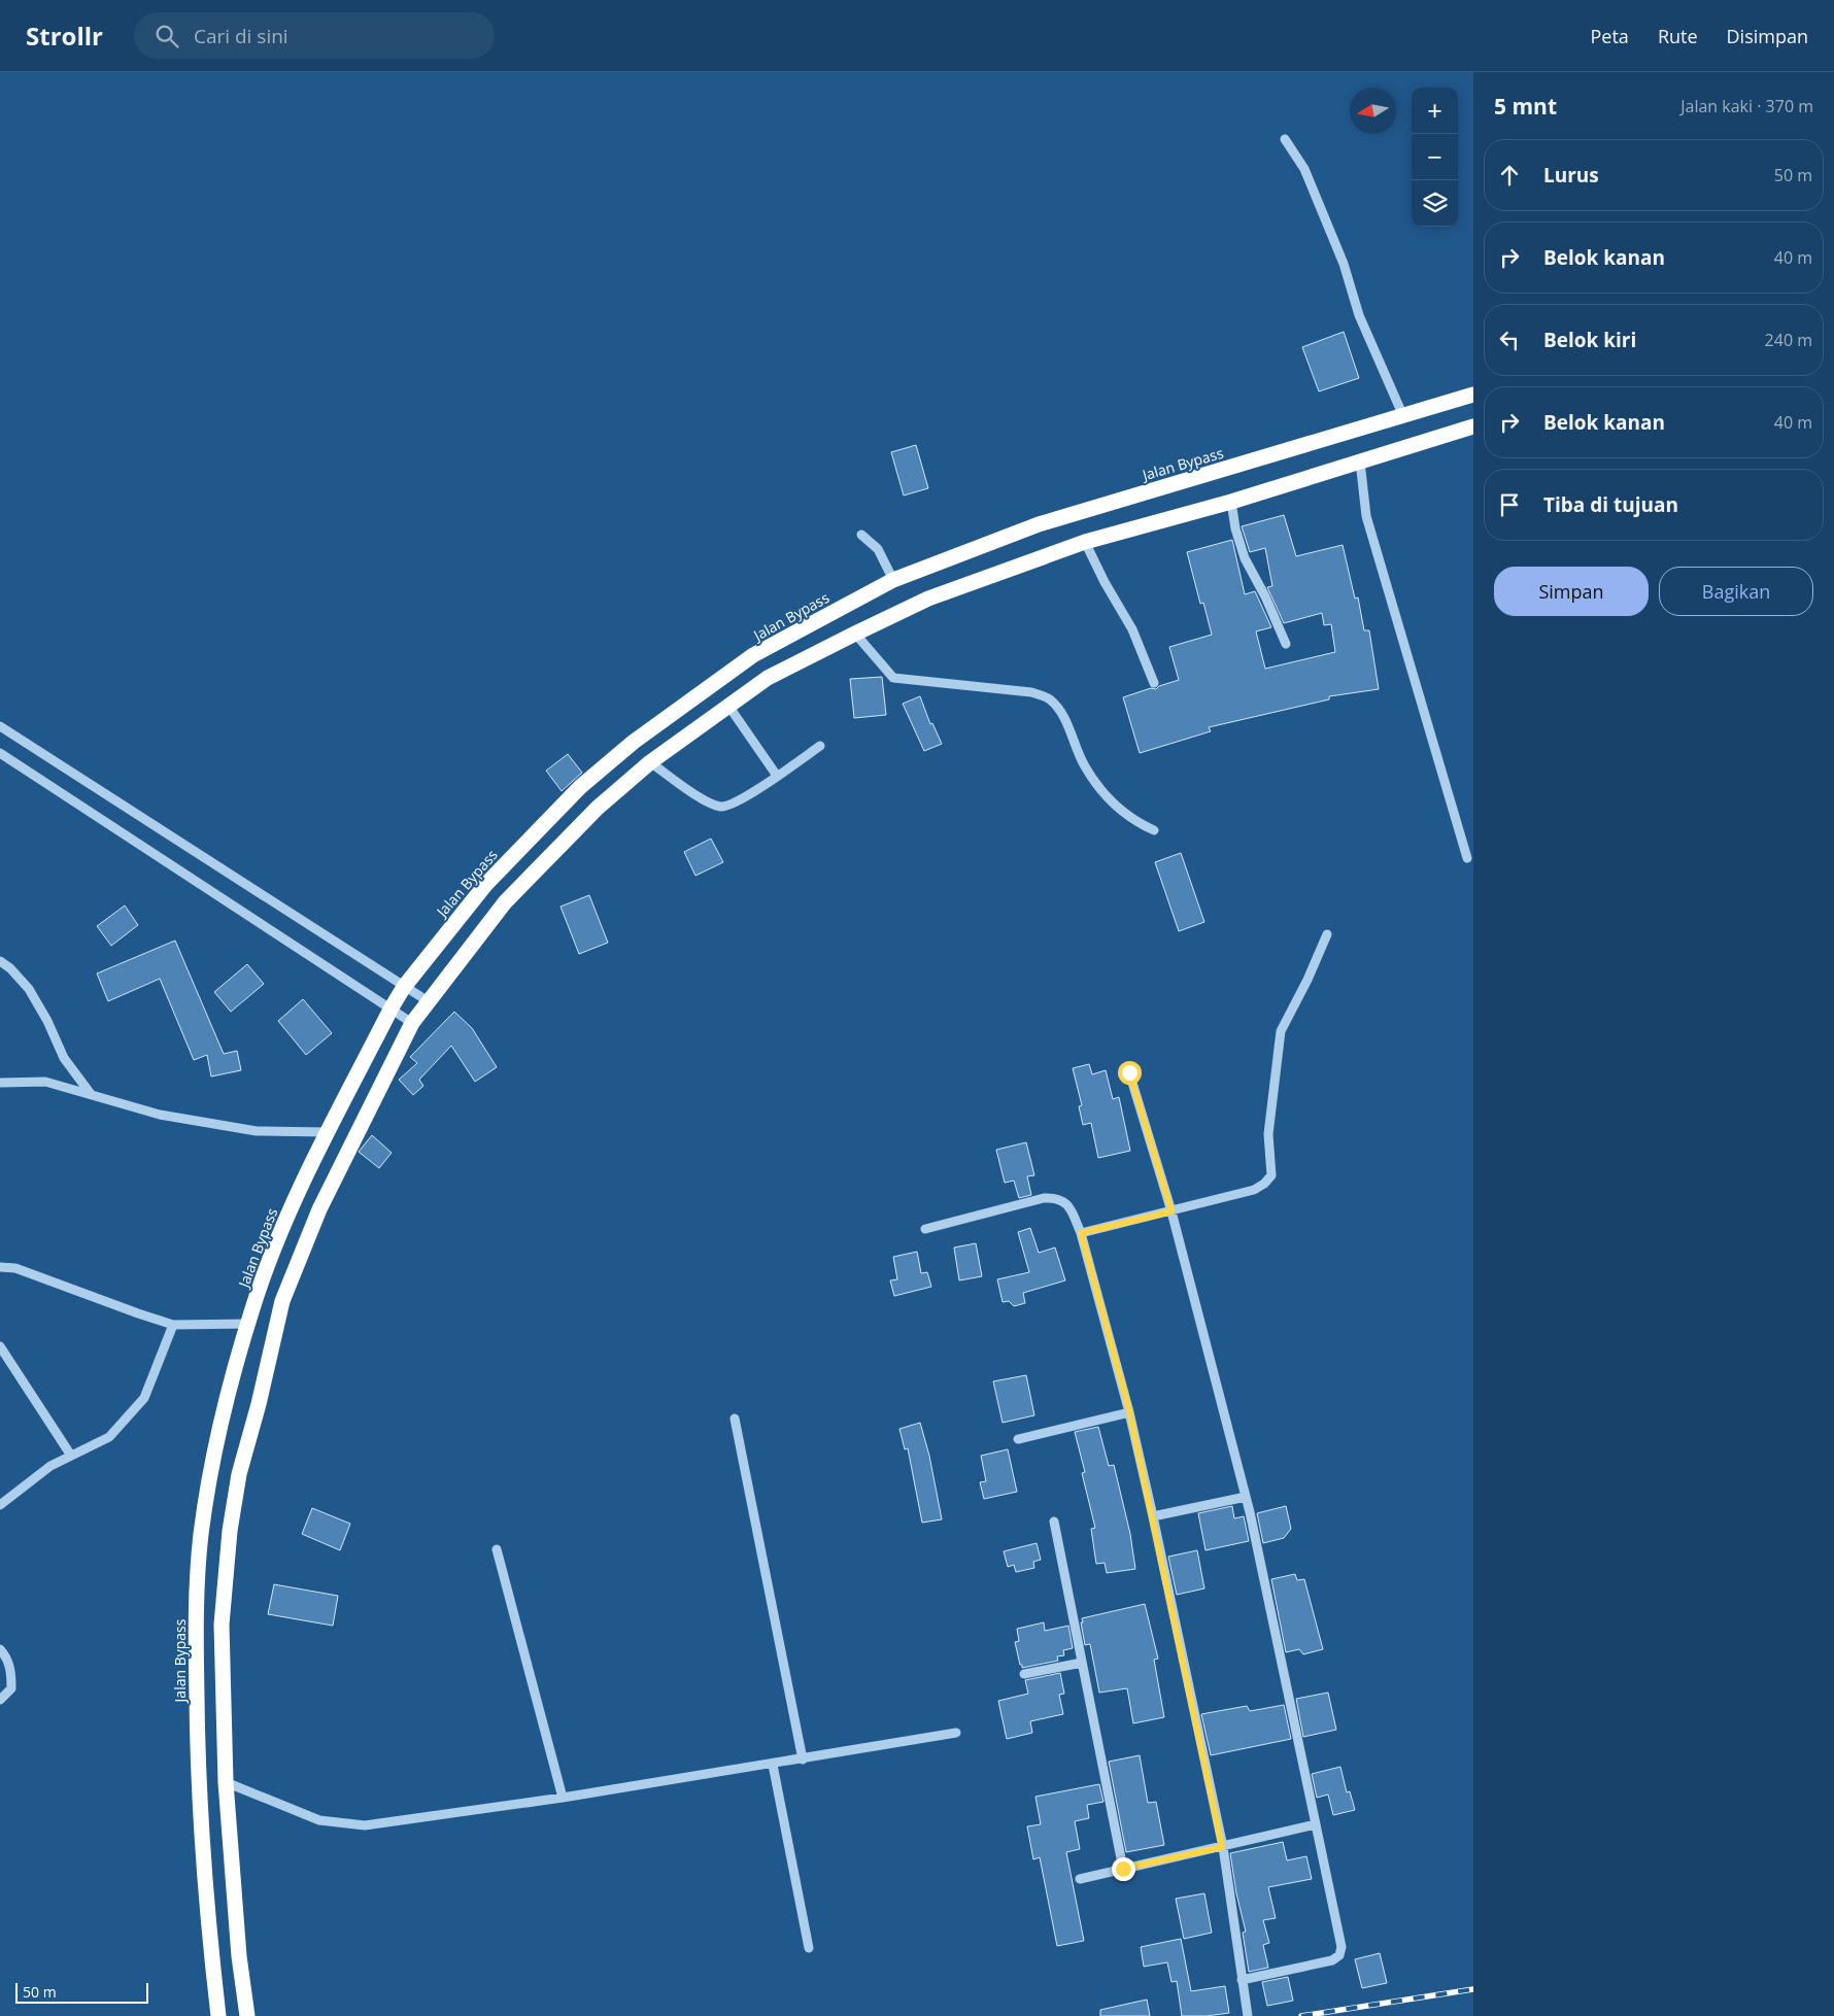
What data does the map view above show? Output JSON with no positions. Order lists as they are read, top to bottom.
{
  "streets": {
    "highway": ["Jalan Bypass"]
  },
  "scale_bar": "50 m",
  "north": "left",
  "page": {
    "header": "Strollr",
    "search": "Cari di sini",
    "nav": ["Peta", "Rute", "Disimpan"],
    "heading": ["5 mnt", "Jalan kaki · 370 m"],
    "map_buttons": ["+", "−"],
    "list": [
      ["Lurus", "50 m"],
      ["Belok kanan", "40 m"],
      ["Belok kiri", "240 m"],
      ["Belok kanan", "40 m"],
      "Tiba di tujuan"
    ],
    "buttons": ["Simpan", "Bagikan"],
    "scale": "50 m"
  }
}
